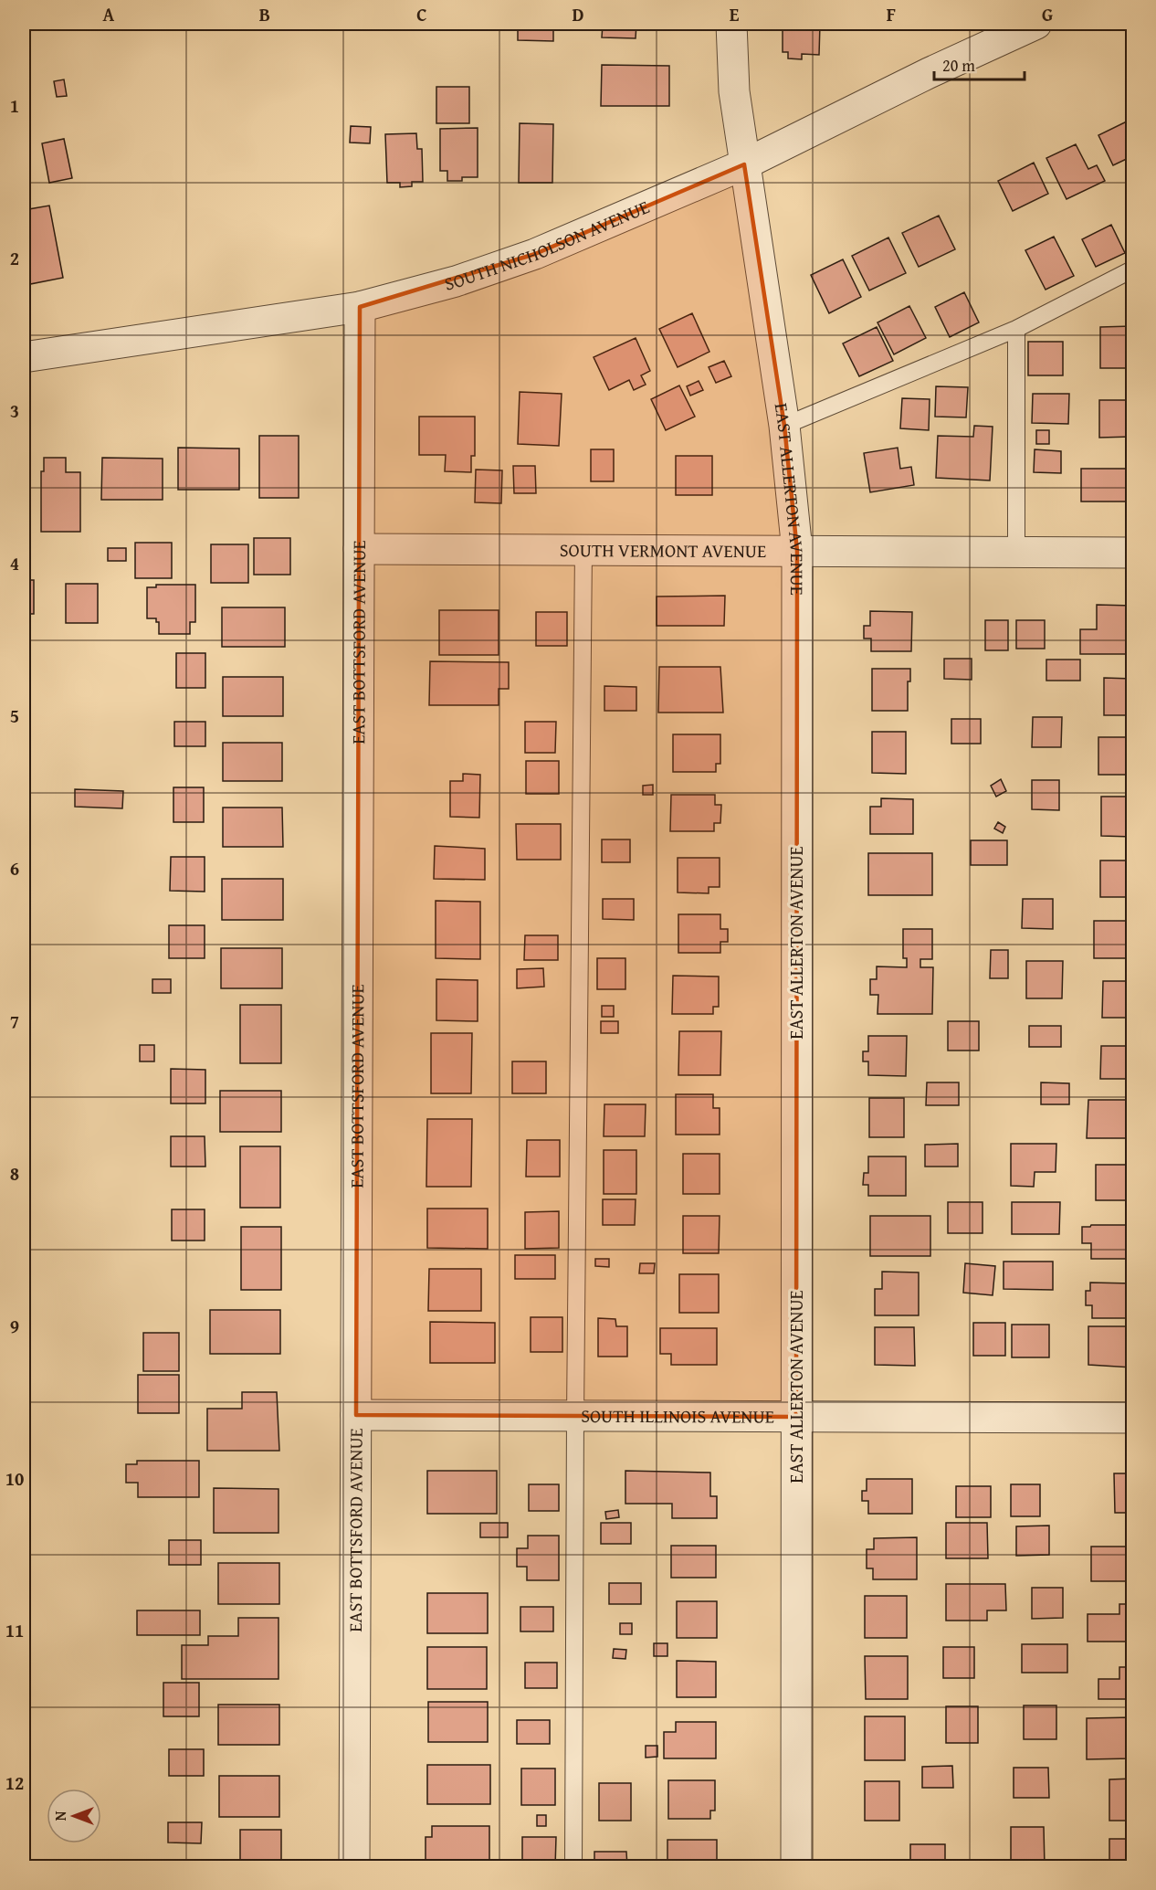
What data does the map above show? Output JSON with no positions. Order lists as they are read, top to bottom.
{
  "streets": {
    "street": [
      "SOUTH NICHOLSON AVENUE",
      "EAST ALLERTON AVENUE",
      "SOUTH VERMONT AVENUE",
      "EAST BOTTSFORD AVENUE",
      "SOUTH ILLINOIS AVENUE"
    ]
  },
  "crossings": [
    ["SOUTH NICHOLSON AVENUE", "EAST ALLERTON AVENUE"],
    ["SOUTH NICHOLSON AVENUE", "EAST BOTTSFORD AVENUE"],
    ["EAST ALLERTON AVENUE", "SOUTH VERMONT AVENUE"],
    ["EAST ALLERTON AVENUE", "SOUTH ILLINOIS AVENUE"],
    ["SOUTH VERMONT AVENUE", "EAST BOTTSFORD AVENUE"],
    ["EAST BOTTSFORD AVENUE", "SOUTH ILLINOIS AVENUE"]
  ],
  "scale_bar": "20 m",
  "north": "left",
  "grid": {
    "columns": [
      "A",
      "B",
      "C",
      "D",
      "E",
      "F",
      "G"
    ],
    "rows": [
      "1",
      "2",
      "3",
      "4",
      "5",
      "6",
      "7",
      "8",
      "9",
      "10",
      "11",
      "12"
    ]
  }
}
